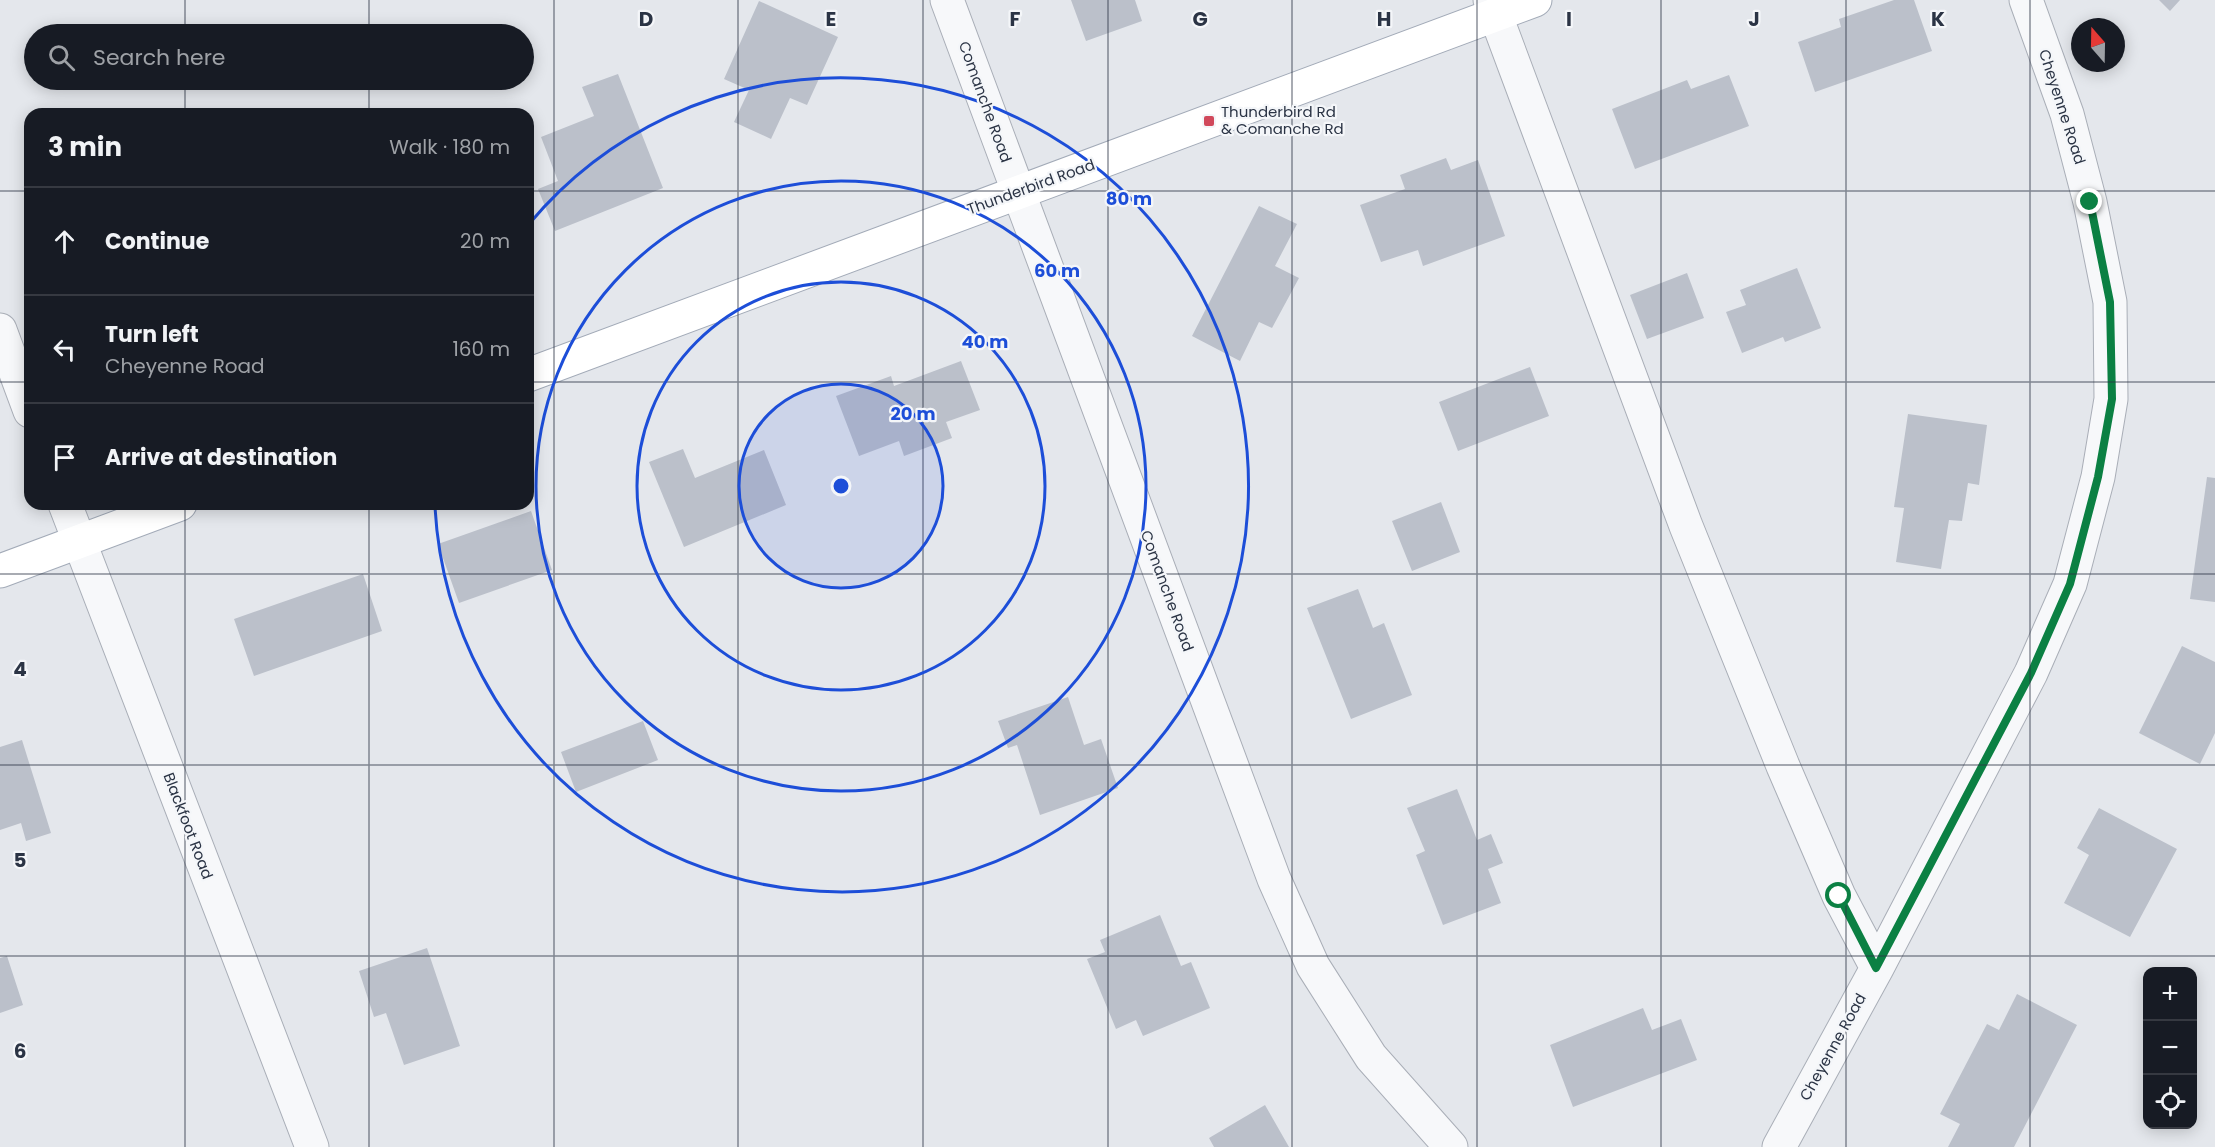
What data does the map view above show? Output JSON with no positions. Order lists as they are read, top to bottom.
{
  "streets": {
    "main road": ["Thunderbird Road"],
    "street": ["Comanche Road", "Cheyenne Road", "Blackfoot Road"]
  },
  "crossings": [
    ["Comanche Road", "Thunderbird Road"]
  ],
  "places": {
    "transit": ["Thunderbird Rd & Comanche Rd"]
  },
  "north": "top",
  "page": {
    "search": "Search here",
    "heading": ["3 min", "Walk · 180 m"],
    "list": [
      ["Continue", "20 m"],
      ["Turn left", "Cheyenne Road", "160 m"],
      "Arrive at destination"
    ],
    "map_buttons": ["+", "−"]
  },
  "grid": {
    "columns": [
      "D",
      "E",
      "F",
      "G",
      "H",
      "I",
      "J",
      "K"
    ],
    "rows": ["4", "5", "6"]
  },
  "rings": [
    "80 m",
    "60 m",
    "40 m",
    "20 m"
  ]
}
